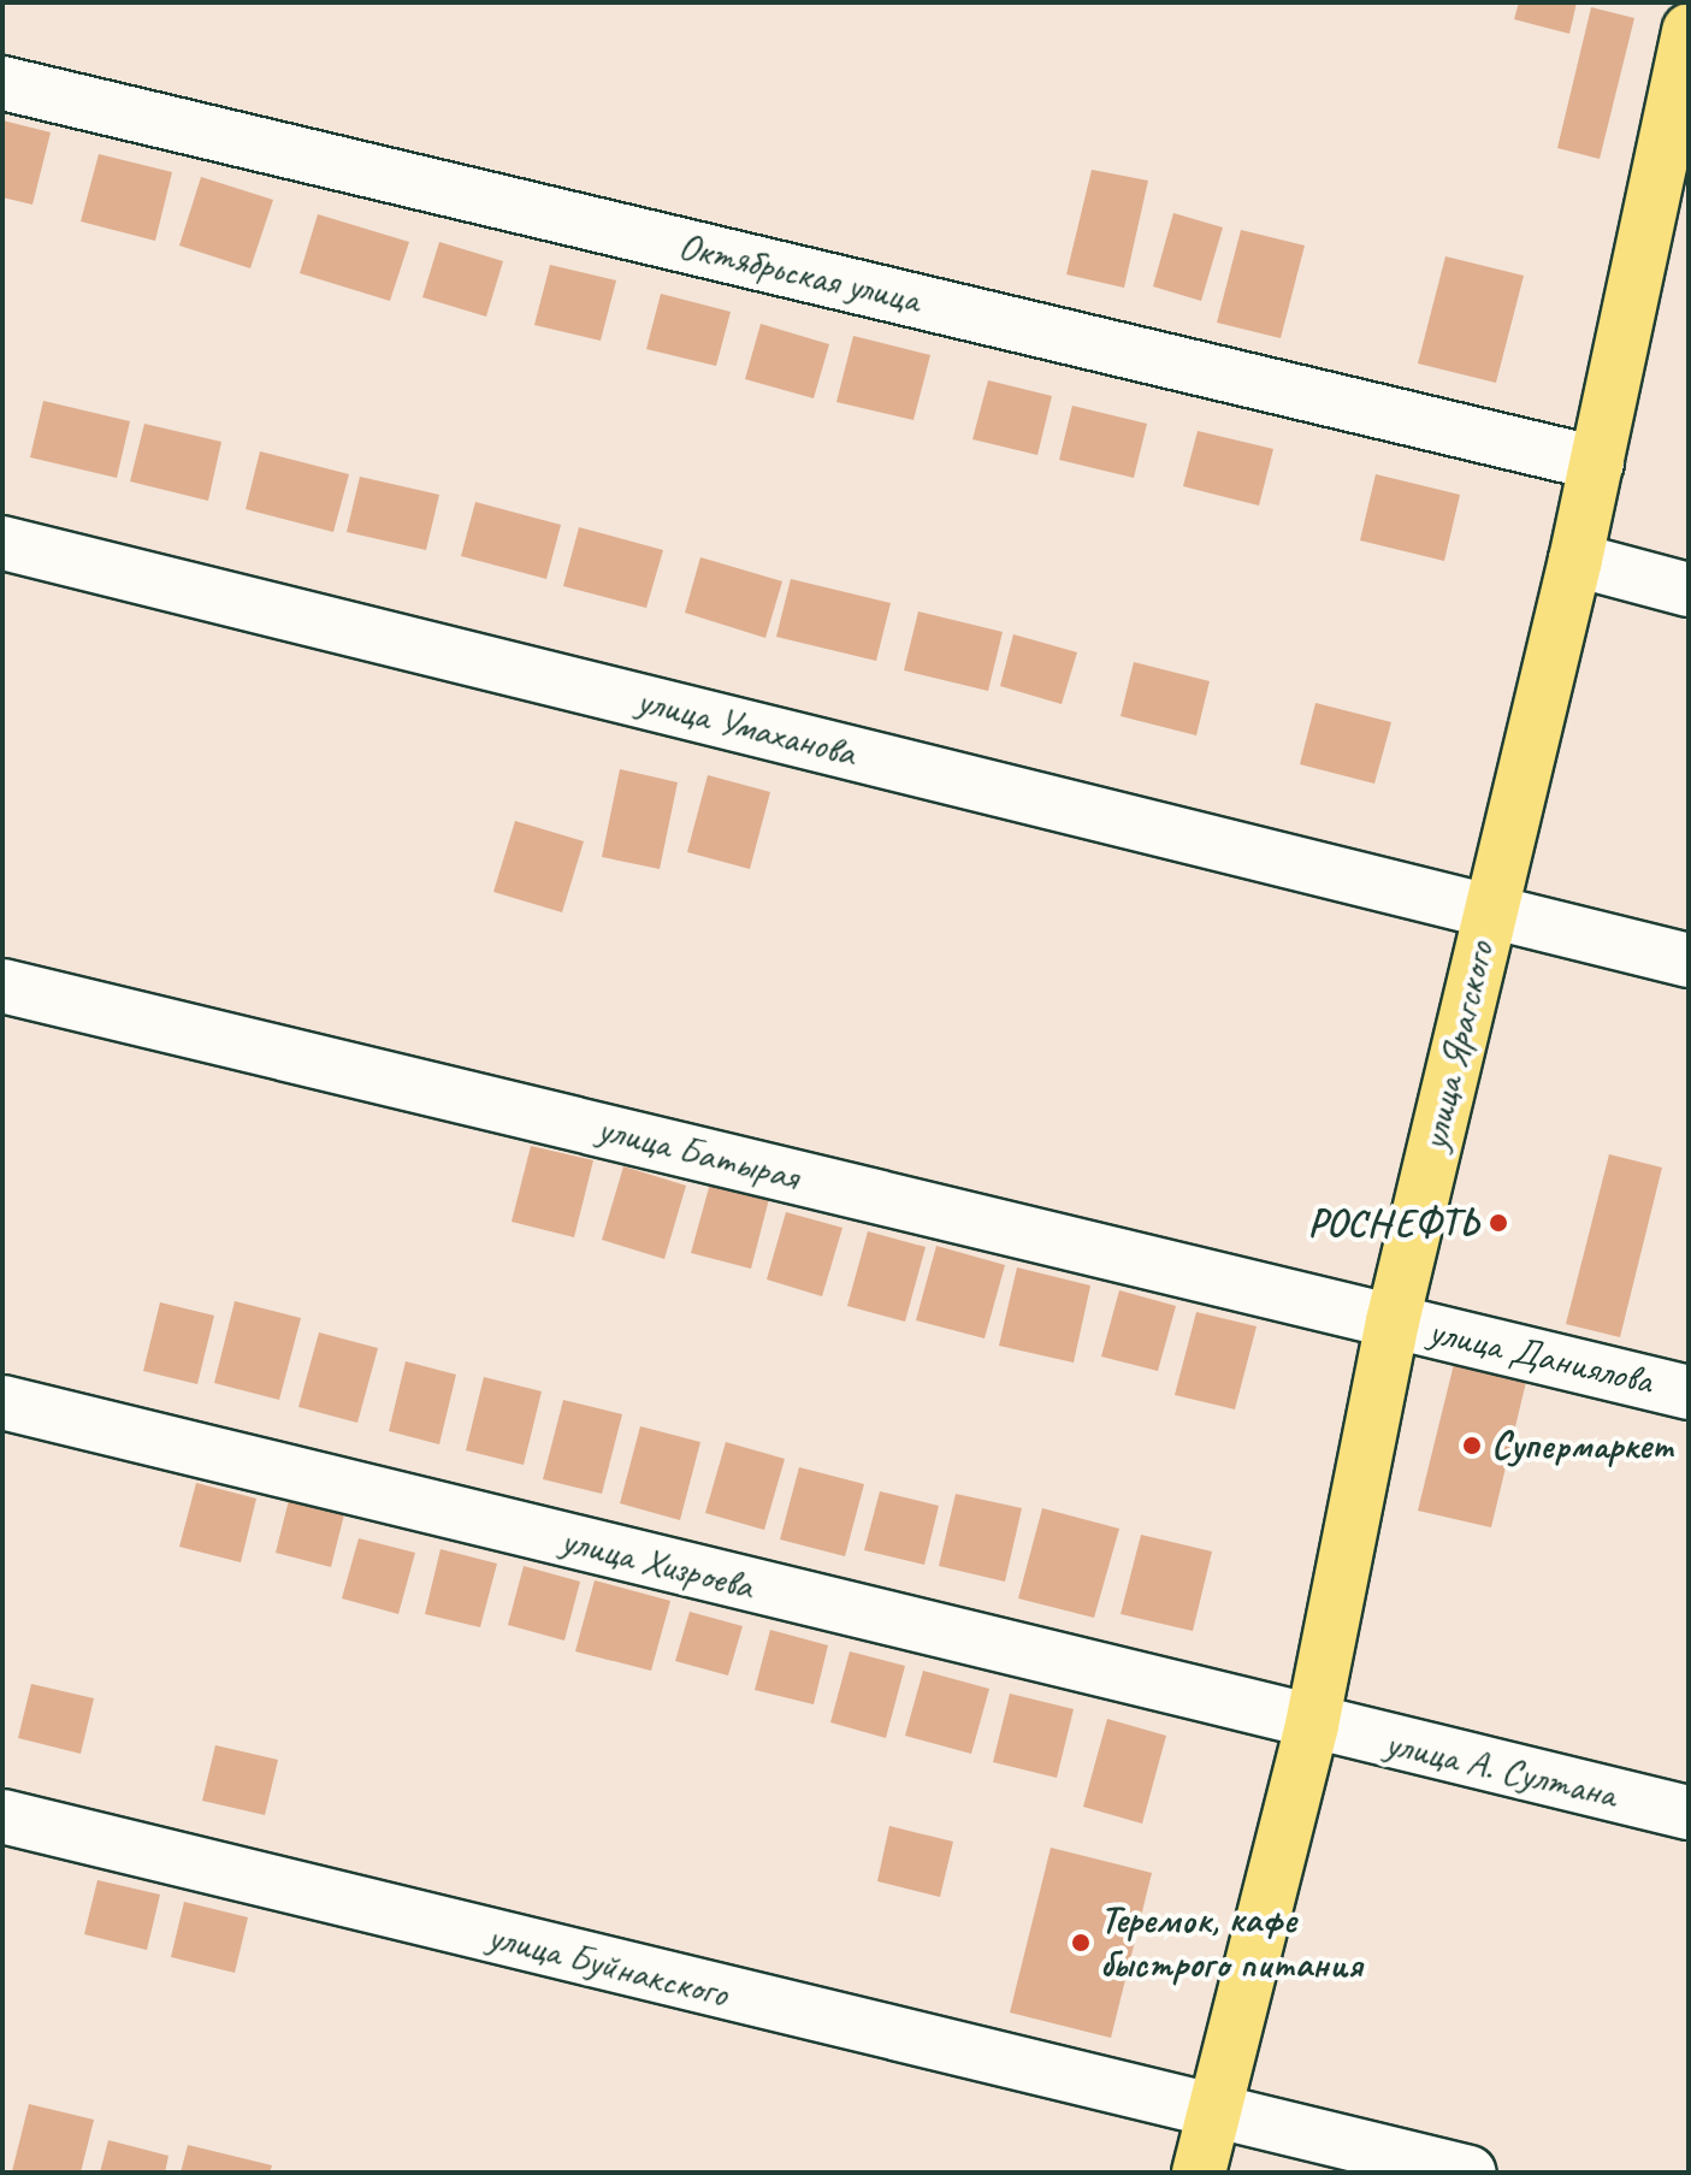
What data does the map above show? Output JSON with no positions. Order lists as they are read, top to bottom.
{
  "streets": {
    "main road": ["улица Ярагского"],
    "street": [
      "Октябрьская улица",
      "улица Умаханова",
      "улица Батырая",
      "улица Даниялова",
      "улица Хизроева",
      "улица А. Султана",
      "улица Буйнакского"
    ]
  },
  "crossings": [
    ["Октябрьская улица", "улица Ярагского"],
    ["улица Умаханова", "улица Ярагского"],
    ["улица Ярагского", "улица Батырая"],
    ["улица Ярагского", "улица Даниялова"],
    ["улица Ярагского", "улица Хизроева"],
    ["улица Ярагского", "улица А. Султана"],
    ["улица Ярагского", "улица Буйнакского"],
    ["улица Батырая", "улица Даниялова"],
    ["улица Хизроева", "улица А. Султана"]
  ],
  "places": ["РОСНЕФТЬ", "Супермаркет", "Теремок, кафе быстрого питания"]
}
